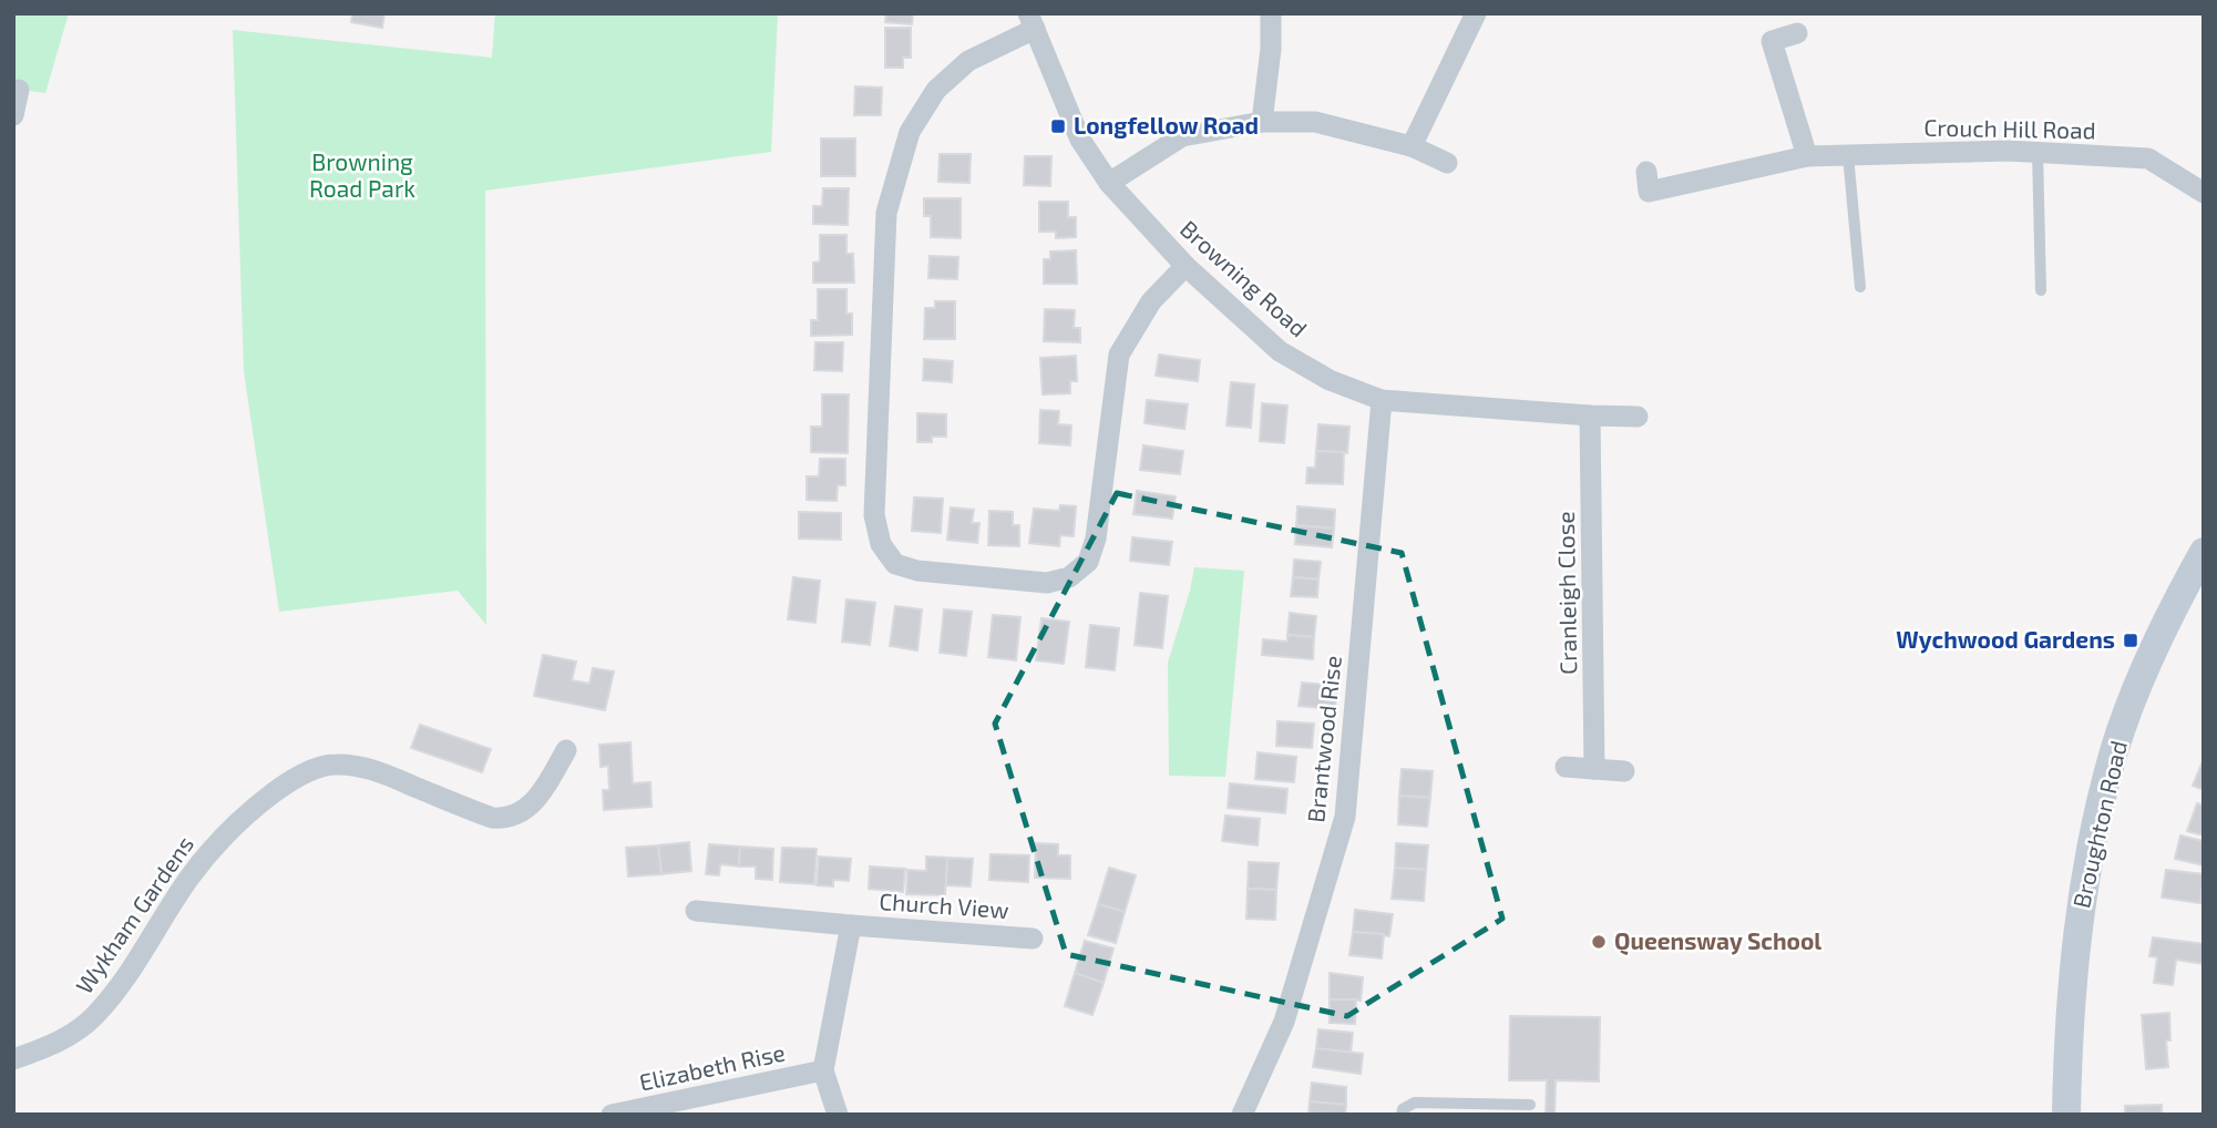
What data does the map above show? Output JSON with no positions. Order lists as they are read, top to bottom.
{
  "streets": {
    "main road": ["Broughton Road"],
    "street": [
      "Crouch Hill Road",
      "Browning Road",
      "Cranleigh Close",
      "Brantwood Rise",
      "Church View",
      "Wykham Gardens",
      "Elizabeth Rise"
    ]
  },
  "crossings": [
    ["Browning Road", "Cranleigh Close"],
    ["Browning Road", "Brantwood Rise"],
    ["Church View", "Elizabeth Rise"]
  ],
  "parks": ["Browning Road Park"],
  "places": {
    "transit": ["Longfellow Road", "Wychwood Gardens"],
    "other": ["Queensway School"]
  }
}
